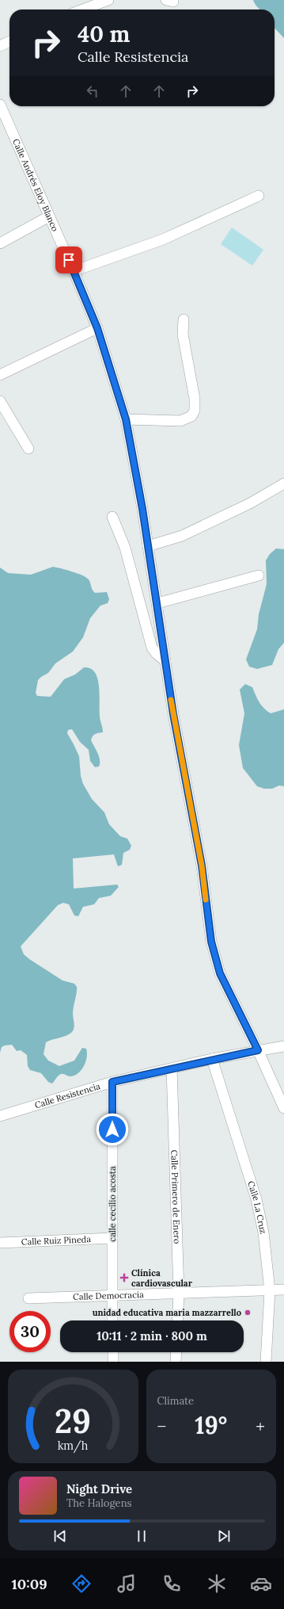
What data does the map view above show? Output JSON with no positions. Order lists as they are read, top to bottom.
{
  "streets": {
    "street": [
      "Calle Andrés Eloy Blanco",
      "Calle Resistencia",
      "Calle Primero de Enero",
      "calle cecilio acosta",
      "Calle La Cruz",
      "Calle Ruiz Pineda",
      "Calle Democracia"
    ]
  },
  "crossings": [
    ["Calle Andrés Eloy Blanco", "Calle Resistencia"],
    ["Calle Resistencia", "Calle Primero de Enero"],
    ["Calle Resistencia", "calle cecilio acosta"],
    ["Calle Resistencia", "Calle La Cruz"],
    ["Calle Primero de Enero", "Calle Democracia"],
    ["calle cecilio acosta", "Calle Ruiz Pineda"],
    ["calle cecilio acosta", "Calle Democracia"],
    ["Calle La Cruz", "Calle Democracia"]
  ],
  "places": {
    "health": ["Clínica cardiovascular"],
    "other": ["unidad educativa maria mazzarrello"]
  },
  "page": {
    "turn": ["40 m", "Calle Resistencia"],
    "limit": "30",
    "trip": "10:11 · 2 min · 800 m",
    "tile": "Climate",
    "heat": ["−", "19°", "+"],
    "song": ["Night Drive", "The Halogens"],
    "tabs": "10:09",
    "gauge": ["29", "km/h"]
  }
}
